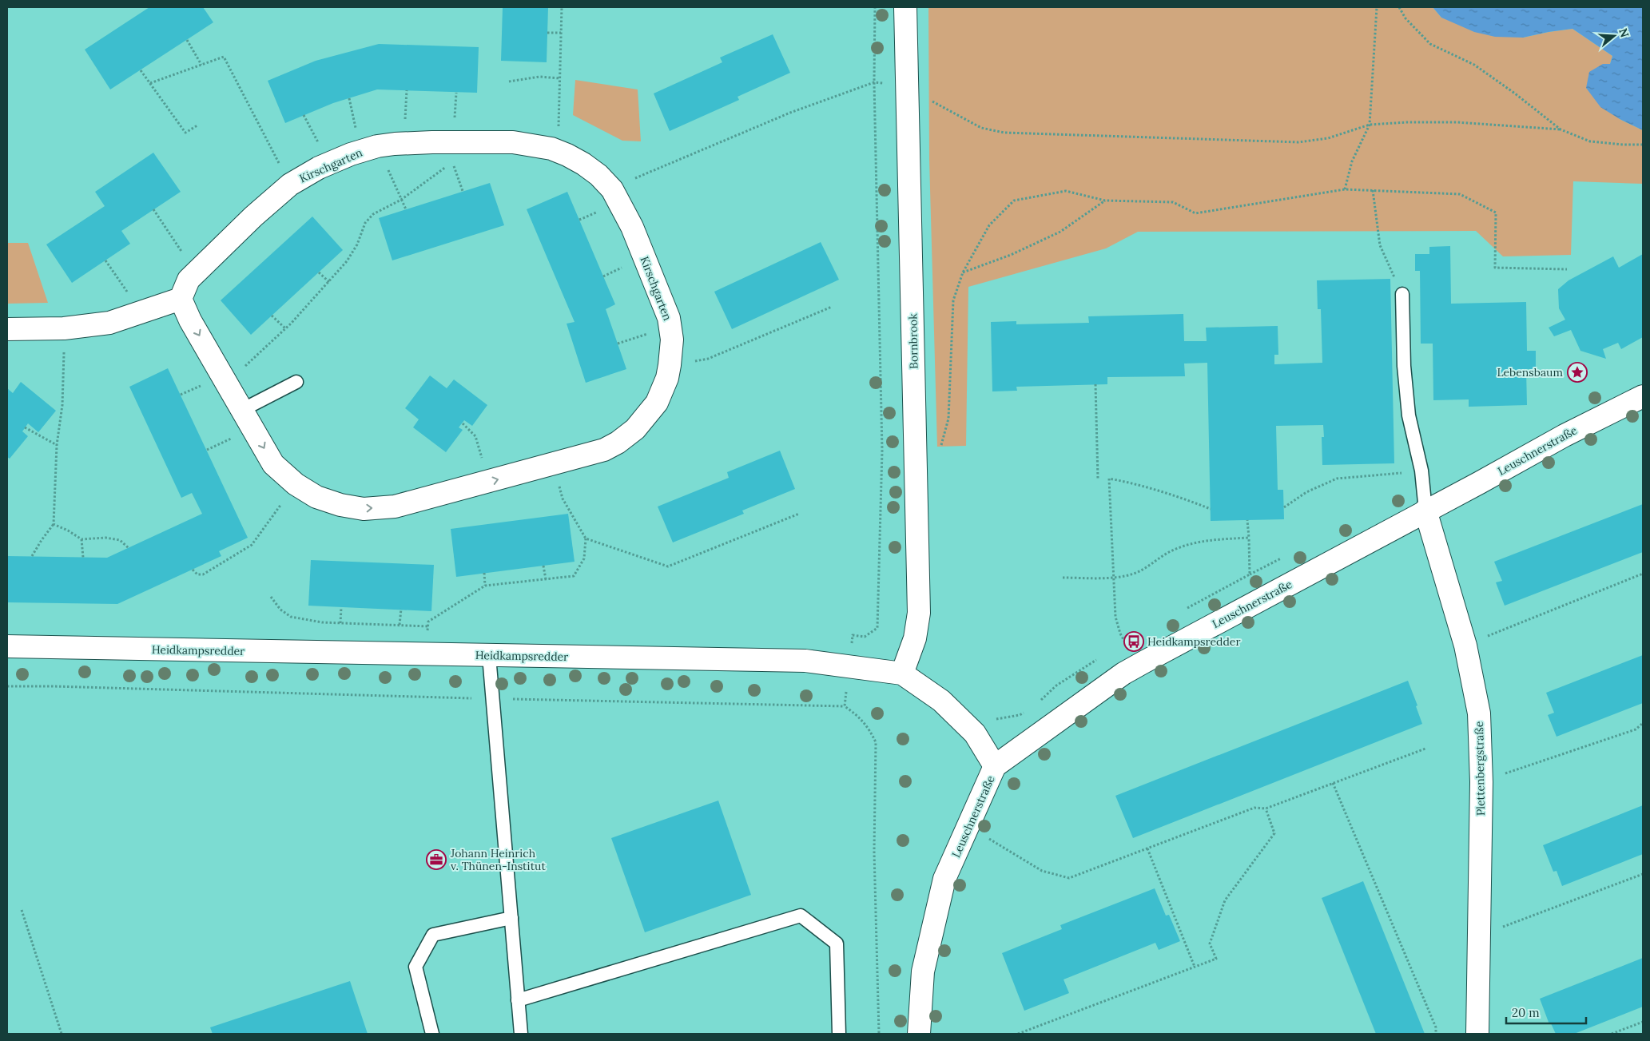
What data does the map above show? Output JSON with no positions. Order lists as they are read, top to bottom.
{
  "streets": {
    "street": [
      "Kirschgarten",
      "Bornbrook",
      "Leuschnerstraße",
      "Heidkampsredder",
      "Plettenbergstraße"
    ]
  },
  "crossings": [
    ["Bornbrook", "Heidkampsredder"],
    ["Leuschnerstraße", "Heidkampsredder"],
    ["Leuschnerstraße", "Plettenbergstraße"]
  ],
  "places": {
    "place": ["Lebensbaum"],
    "bus stop": ["Heidkampsredder"],
    "office": ["Johann Heinrich v. Thünen-Institut"]
  },
  "scale_bar": "20 m",
  "north": "right"
}
